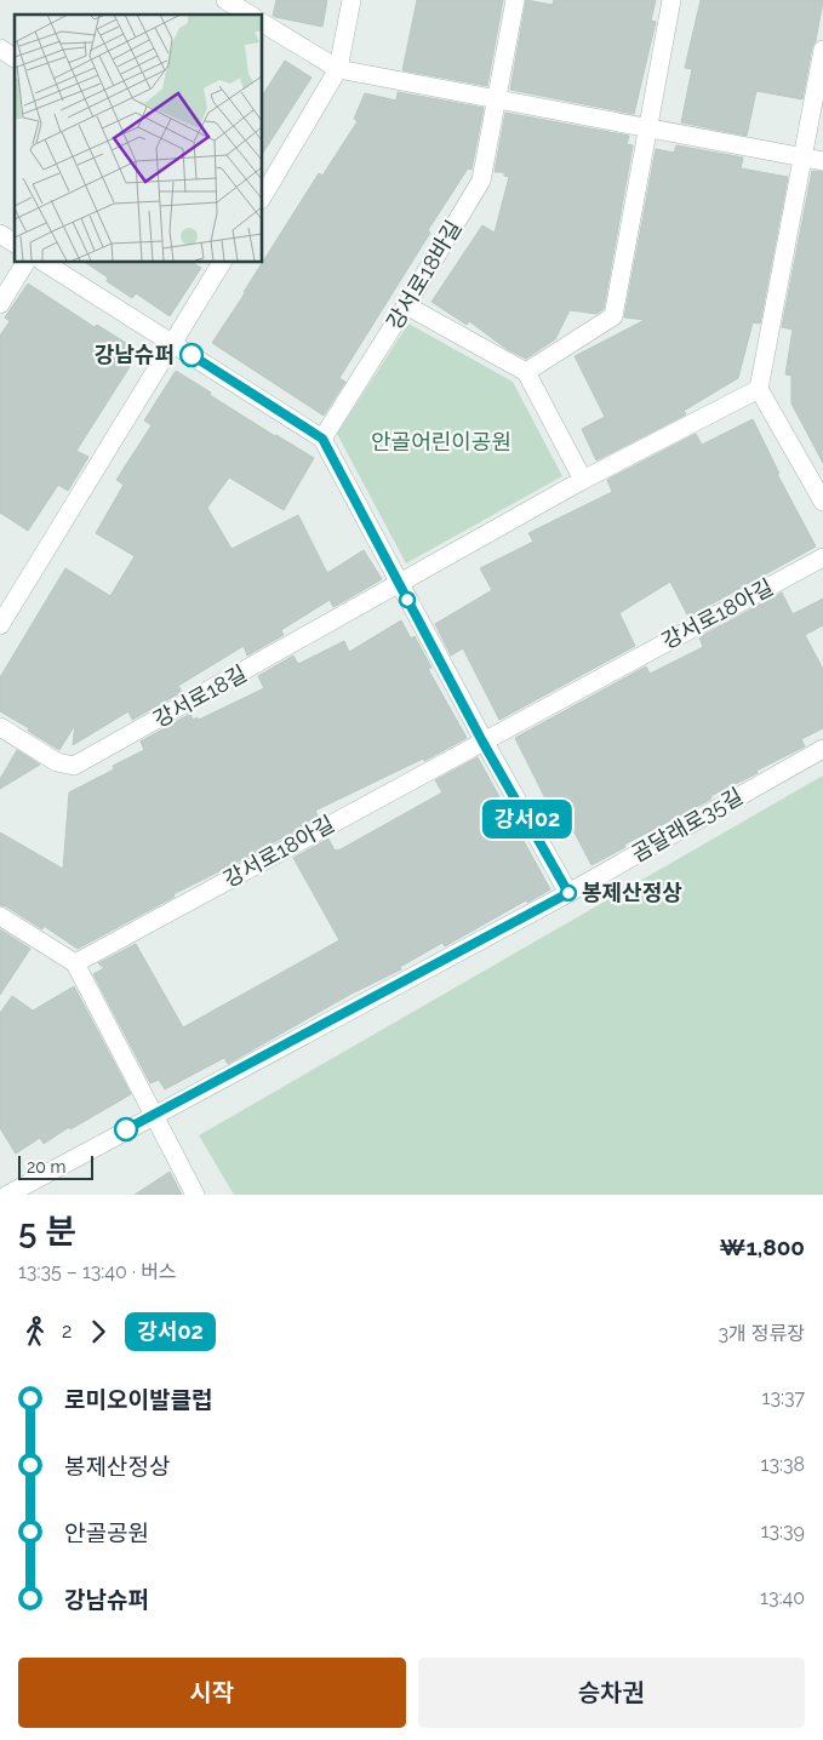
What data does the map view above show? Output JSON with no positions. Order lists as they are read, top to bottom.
{
  "streets": {
    "street": [
      "강서로18바길",
      "강서로18아길",
      "강서로18길",
      "곰달래로35길"
    ]
  },
  "parks": ["안골어린이공원"],
  "places": ["강남슈퍼", "봉제산정상"],
  "lines": ["bus line 강서02"],
  "scale_bar": "20 m",
  "page": {
    "on_map": "강서02",
    "scale": "20 m",
    "heading": ["5 분", "13:35 – 13:40 · 버스", "₩1,800"],
    "legs": ["2", "강서02", "3개 정류장"],
    "list": [
      {
        "name": "로미오이발클럽",
        "value": "13:37"
      },
      {
        "name": "봉제산정상",
        "value": "13:38"
      },
      {
        "name": "안골공원",
        "value": "13:39"
      },
      {
        "name": "강남슈퍼",
        "value": "13:40"
      }
    ],
    "buttons": ["시작", "승차권"]
  }
}
